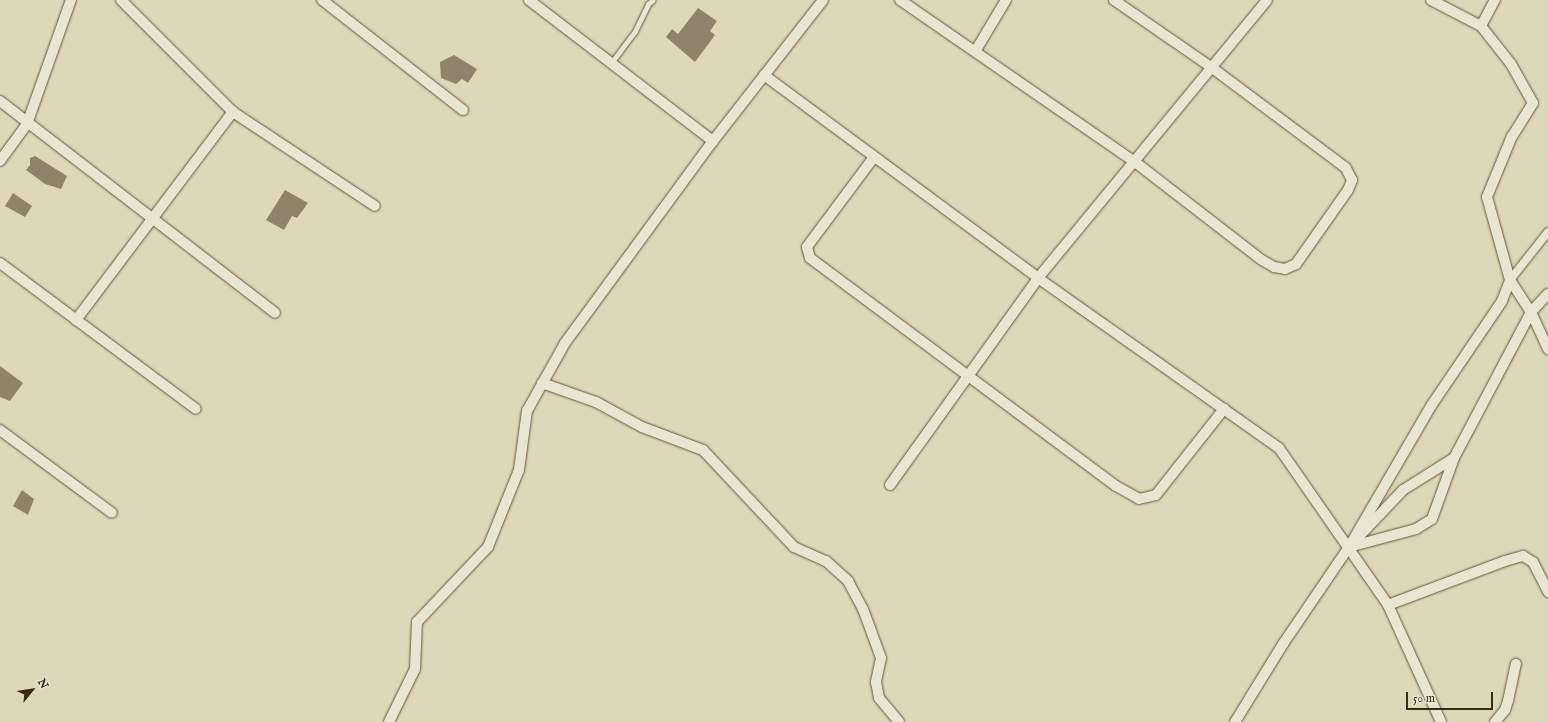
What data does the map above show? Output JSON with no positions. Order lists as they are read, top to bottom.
{
  "scale_bar": "50 m",
  "north": "top right"
}
